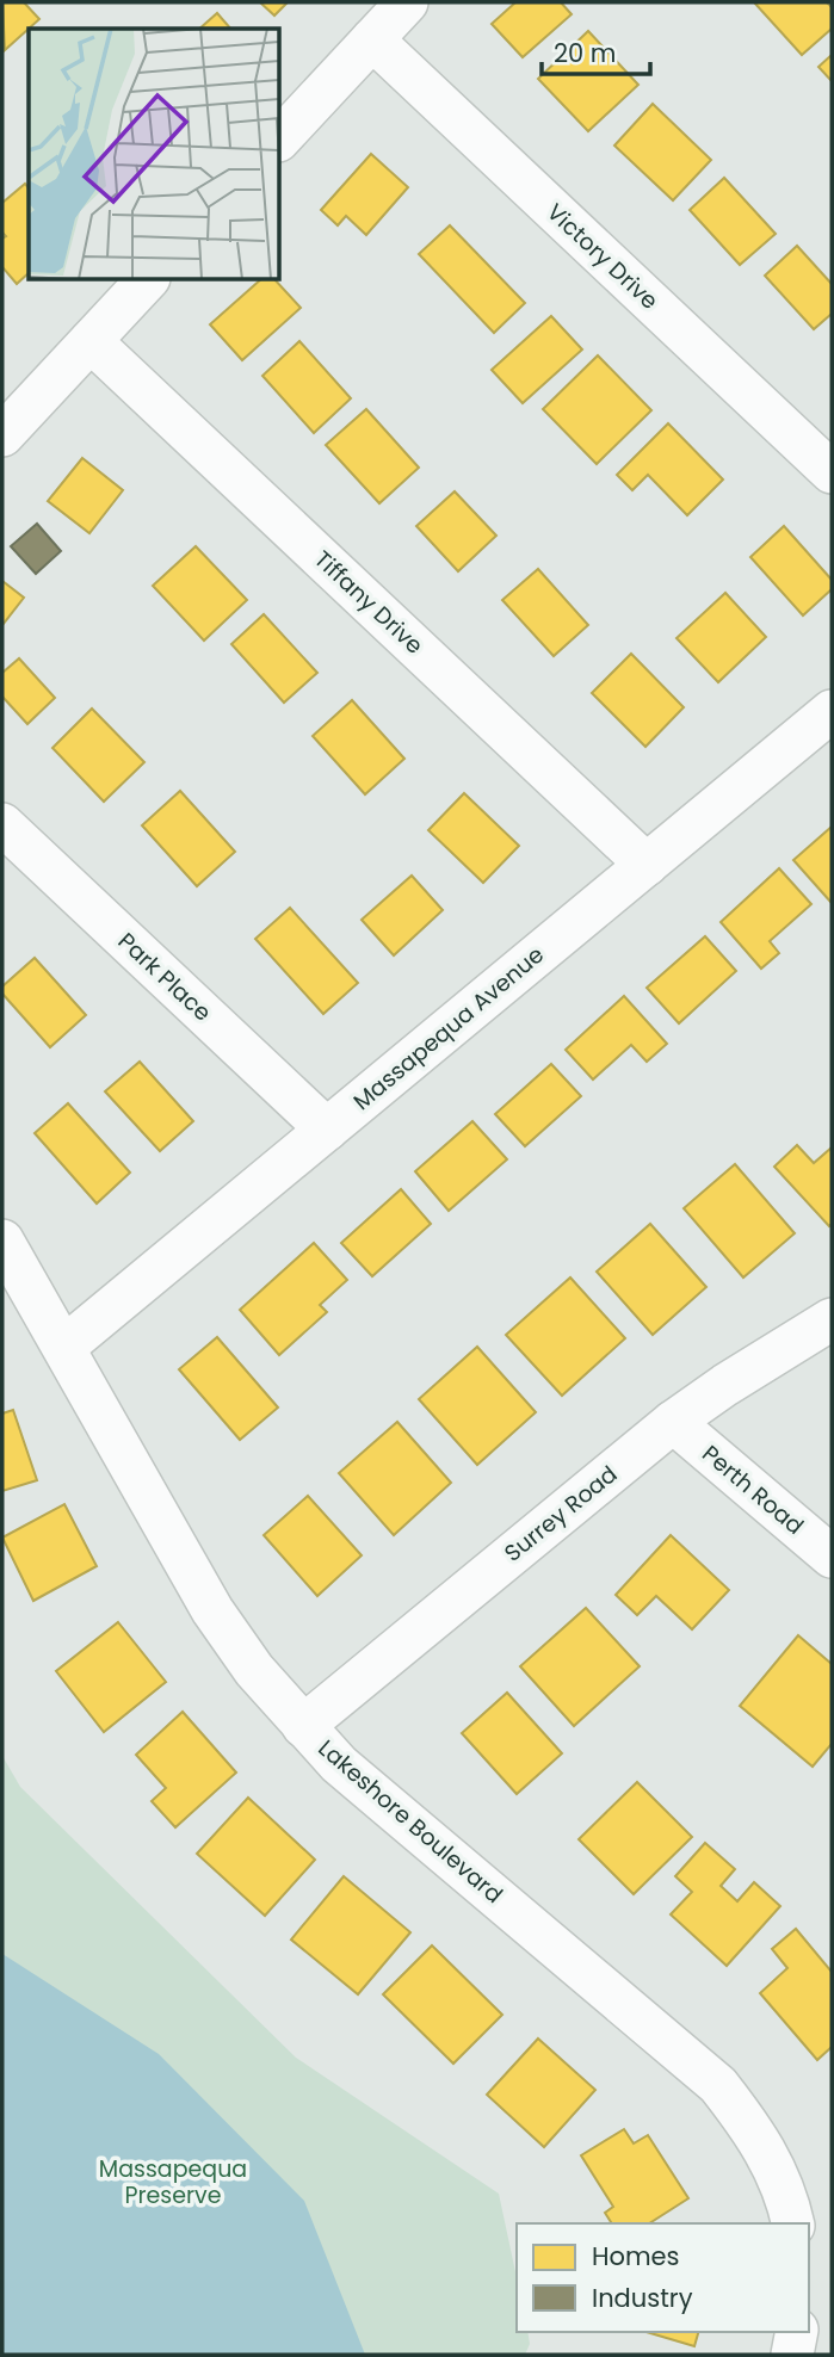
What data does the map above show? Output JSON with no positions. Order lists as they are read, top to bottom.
{
  "streets": {
    "street": [
      "Victory Drive",
      "Tiffany Drive",
      "Park Place",
      "Massapequa Avenue",
      "Perth Road",
      "Surrey Road",
      "Lakeshore Boulevard"
    ]
  },
  "crossings": [
    ["Tiffany Drive", "Massapequa Avenue"],
    ["Park Place", "Massapequa Avenue"],
    ["Massapequa Avenue", "Lakeshore Boulevard"],
    ["Perth Road", "Surrey Road"],
    ["Surrey Road", "Lakeshore Boulevard"]
  ],
  "parks": ["Massapequa Preserve"],
  "legend": ["Homes", "Industry"],
  "scale_bar": "20 m"
}
